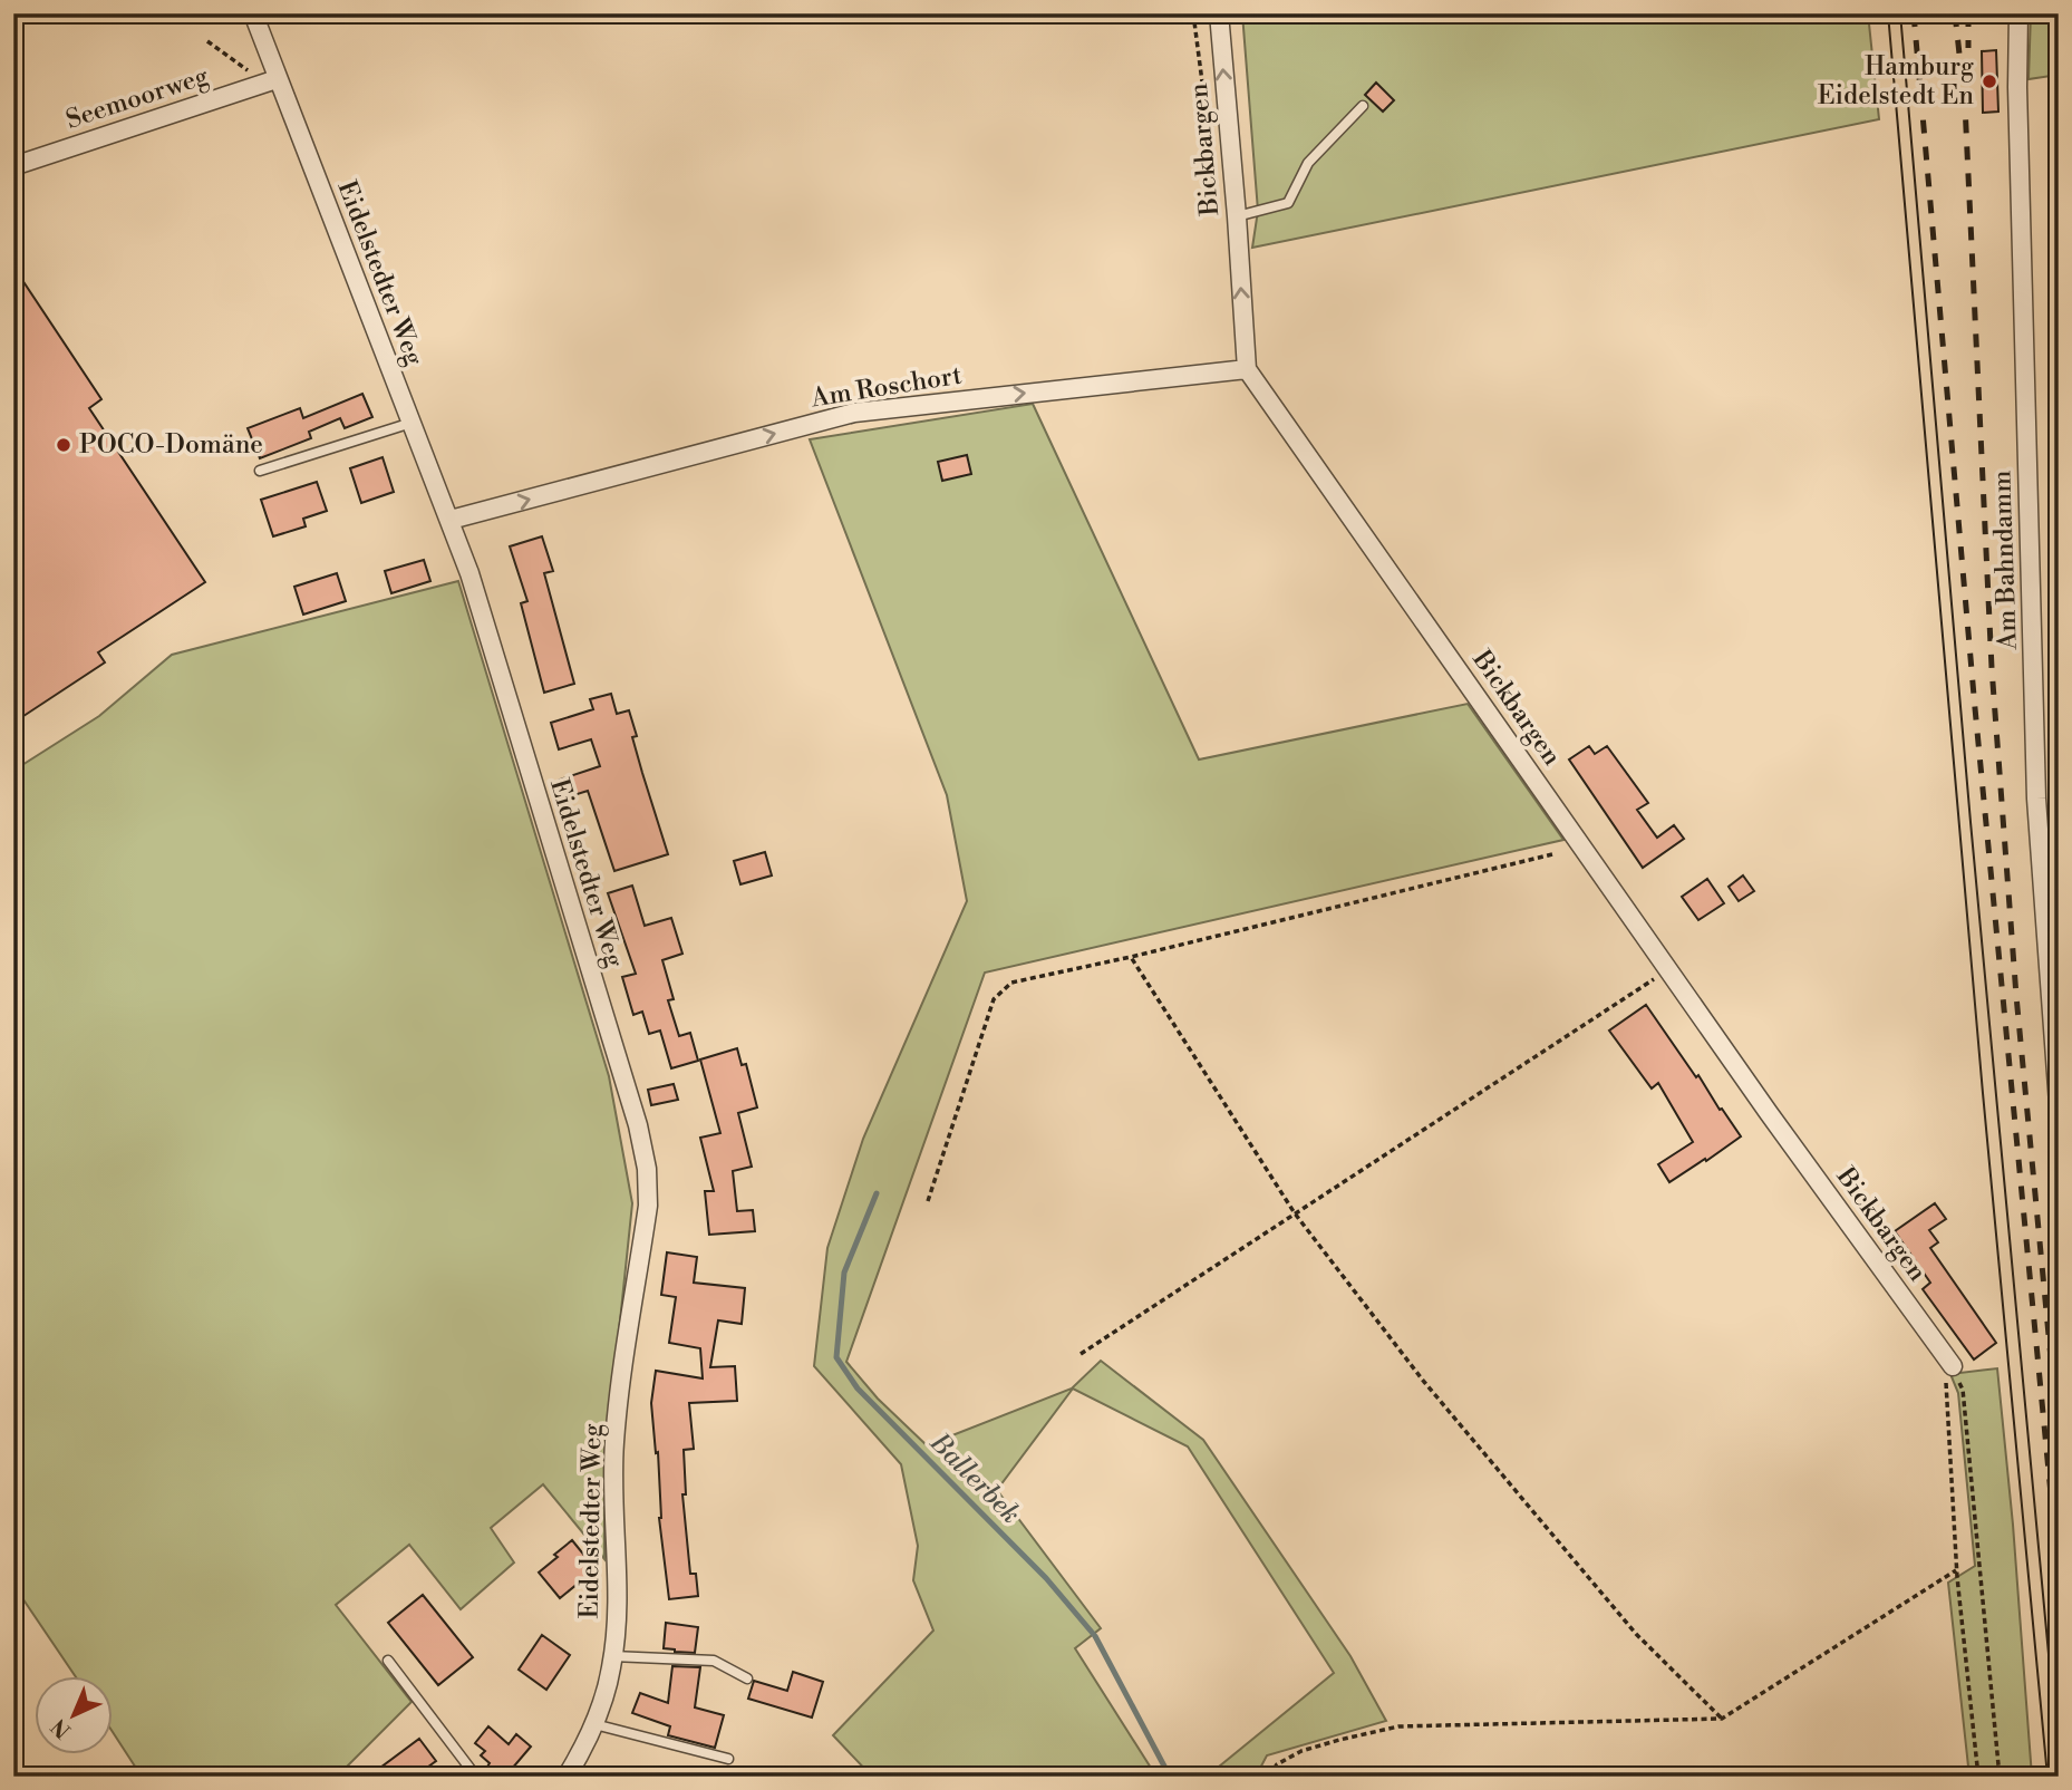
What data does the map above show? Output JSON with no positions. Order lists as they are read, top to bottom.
{
  "streets": {
    "street": [
      "Seemoorweg",
      "Bickbargen",
      "Eidelstedter Weg",
      "Am Roschort",
      "Am Bahndamm"
    ]
  },
  "crossings": [
    ["Seemoorweg", "Eidelstedter Weg"],
    ["Bickbargen", "Am Roschort"],
    ["Eidelstedter Weg", "Am Roschort"]
  ],
  "one_way": ["Am Roschort"],
  "water": ["Ballerbek"],
  "places": ["Hamburg Eidelstedt En", "POCO-Domäne"],
  "north": "bottom left"
}
